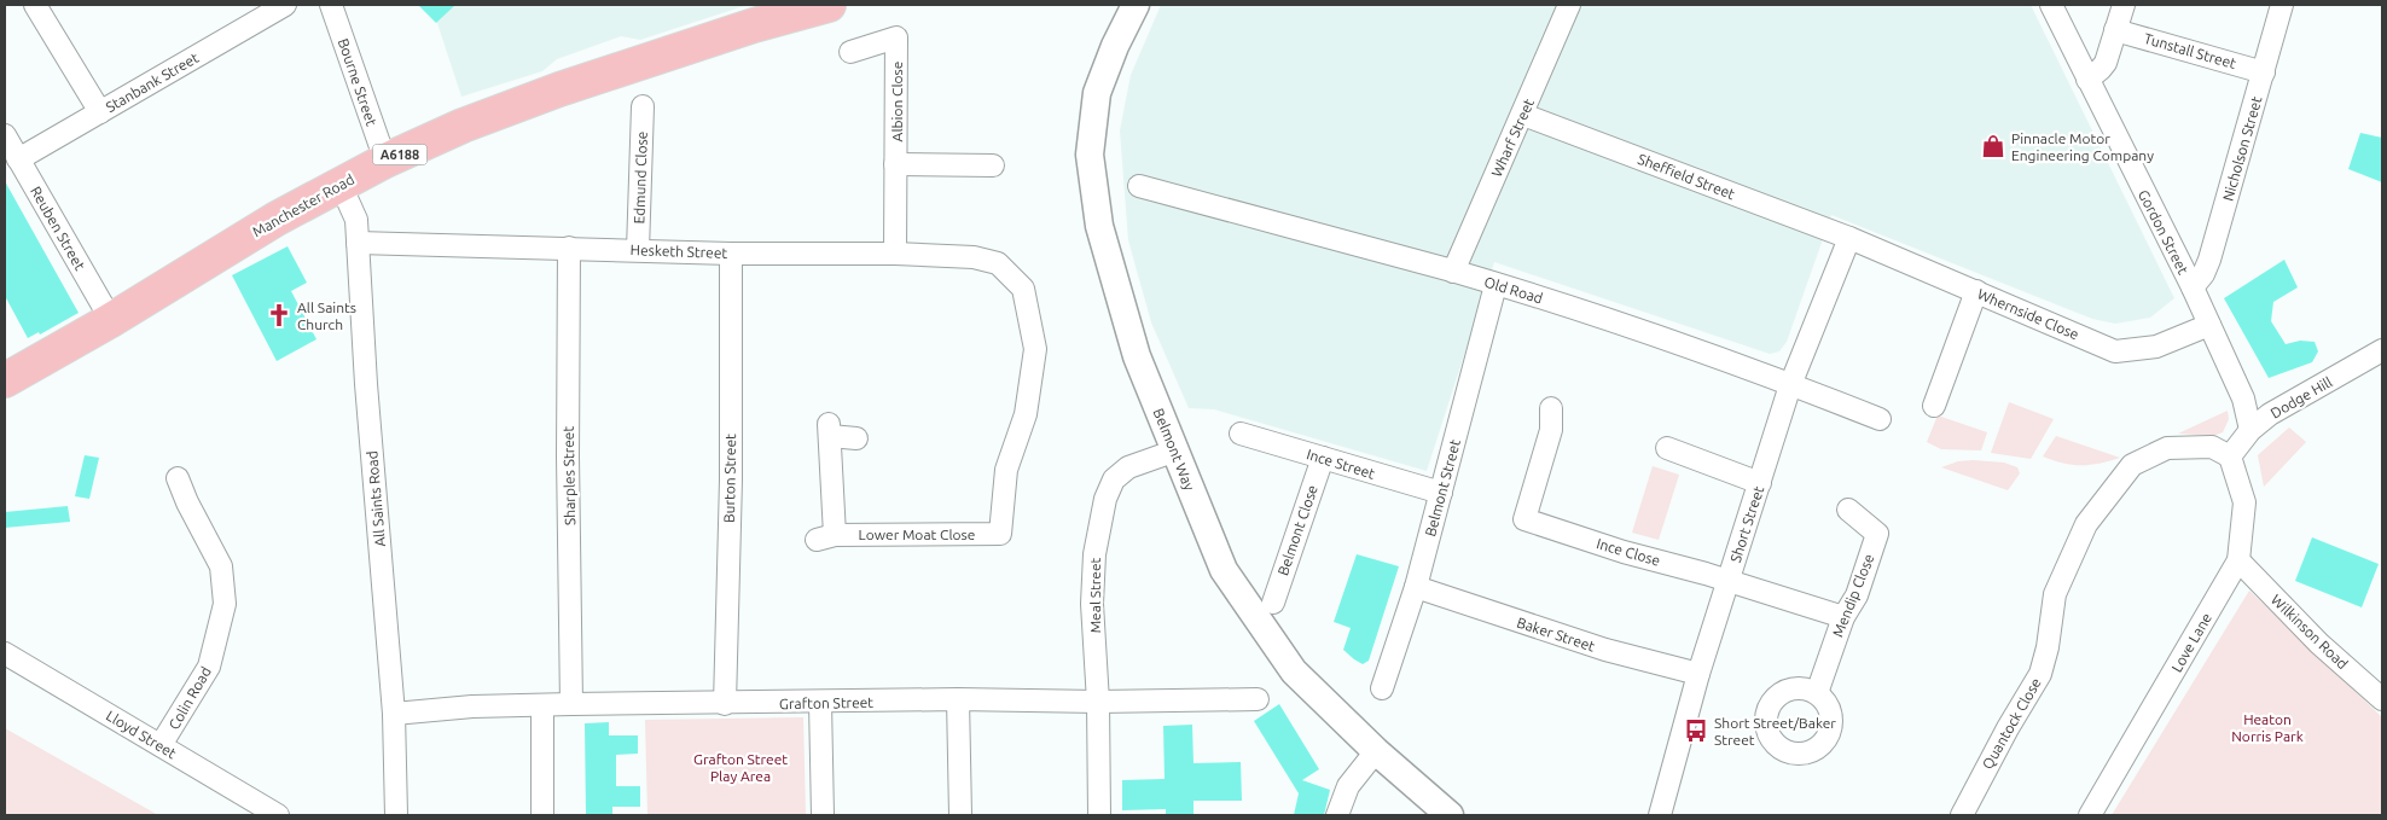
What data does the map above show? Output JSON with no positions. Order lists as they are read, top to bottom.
{
  "streets": {
    "main road": ["A6188", "Manchester Road"],
    "street": [
      "Tunstall Street",
      "Stanbank Street",
      "Bourne Street",
      "Albion Close",
      "Wharf Street",
      "Nicholson Street",
      "Sheffield Street",
      "Edmund Close",
      "Reuben Street",
      "Gordon Street",
      "Hesketh Street",
      "Old Road",
      "Whernside Close",
      "Dodge Hill",
      "Belmont Way",
      "Ince Street",
      "Sharples Street",
      "Burton Street",
      "Belmont Street",
      "All Saints Road",
      "Short Street",
      "Belmont Close",
      "Lower Moat Close",
      "Ince Close",
      "Meal Street",
      "Mendip Close",
      "Wilkinson Road",
      "Baker Street",
      "Love Lane",
      "Colin Road",
      "Grafton Street",
      "Quantock Close",
      "Lloyd Street"
    ]
  },
  "crossings": [
    ["Tunstall Street", "Nicholson Street"],
    ["Stanbank Street", "Reuben Street"],
    ["Bourne Street", "Manchester Road"],
    ["Albion Close", "Hesketh Street"],
    ["Wharf Street", "Sheffield Street"],
    ["Wharf Street", "Old Road"],
    ["Nicholson Street", "Gordon Street"],
    ["Sheffield Street", "Whernside Close"],
    ["Sheffield Street", "Short Street"],
    ["Edmund Close", "Hesketh Street"],
    ["Manchester Road", "Reuben Street"],
    ["Manchester Road", "All Saints Road"],
    ["Gordon Street", "Whernside Close"],
    ["Gordon Street", "Dodge Hill"],
    ["Hesketh Street", "Sharples Street"],
    ["Hesketh Street", "Burton Street"],
    ["Hesketh Street", "All Saints Road"],
    ["Hesketh Street", "Lower Moat Close"],
    ["Old Road", "Belmont Street"],
    ["Old Road", "Short Street"],
    ["Whernside Close", "Short Street"],
    ["Dodge Hill", "Love Lane"],
    ["Dodge Hill", "Quantock Close"],
    ["Ince Street", "Belmont Street"],
    ["Ince Street", "Belmont Close"],
    ["Sharples Street", "Grafton Street"],
    ["Burton Street", "Grafton Street"],
    ["Belmont Street", "Baker Street"],
    ["All Saints Road", "Grafton Street"],
    ["Short Street", "Ince Close"],
    ["Short Street", "Baker Street"],
    ["Ince Close", "Mendip Close"],
    ["Meal Street", "Grafton Street"],
    ["Wilkinson Road", "Love Lane"],
    ["Love Lane", "Quantock Close"],
    ["Colin Road", "Lloyd Street"]
  ],
  "parks": ["Heaton Norris Park", "Grafton Street Play Area"],
  "places": {
    "shop": ["Pinnacle Motor Engineering Company"],
    "church": ["All Saints Church"],
    "bus stop": ["Short Street/Baker Street"]
  }
}
